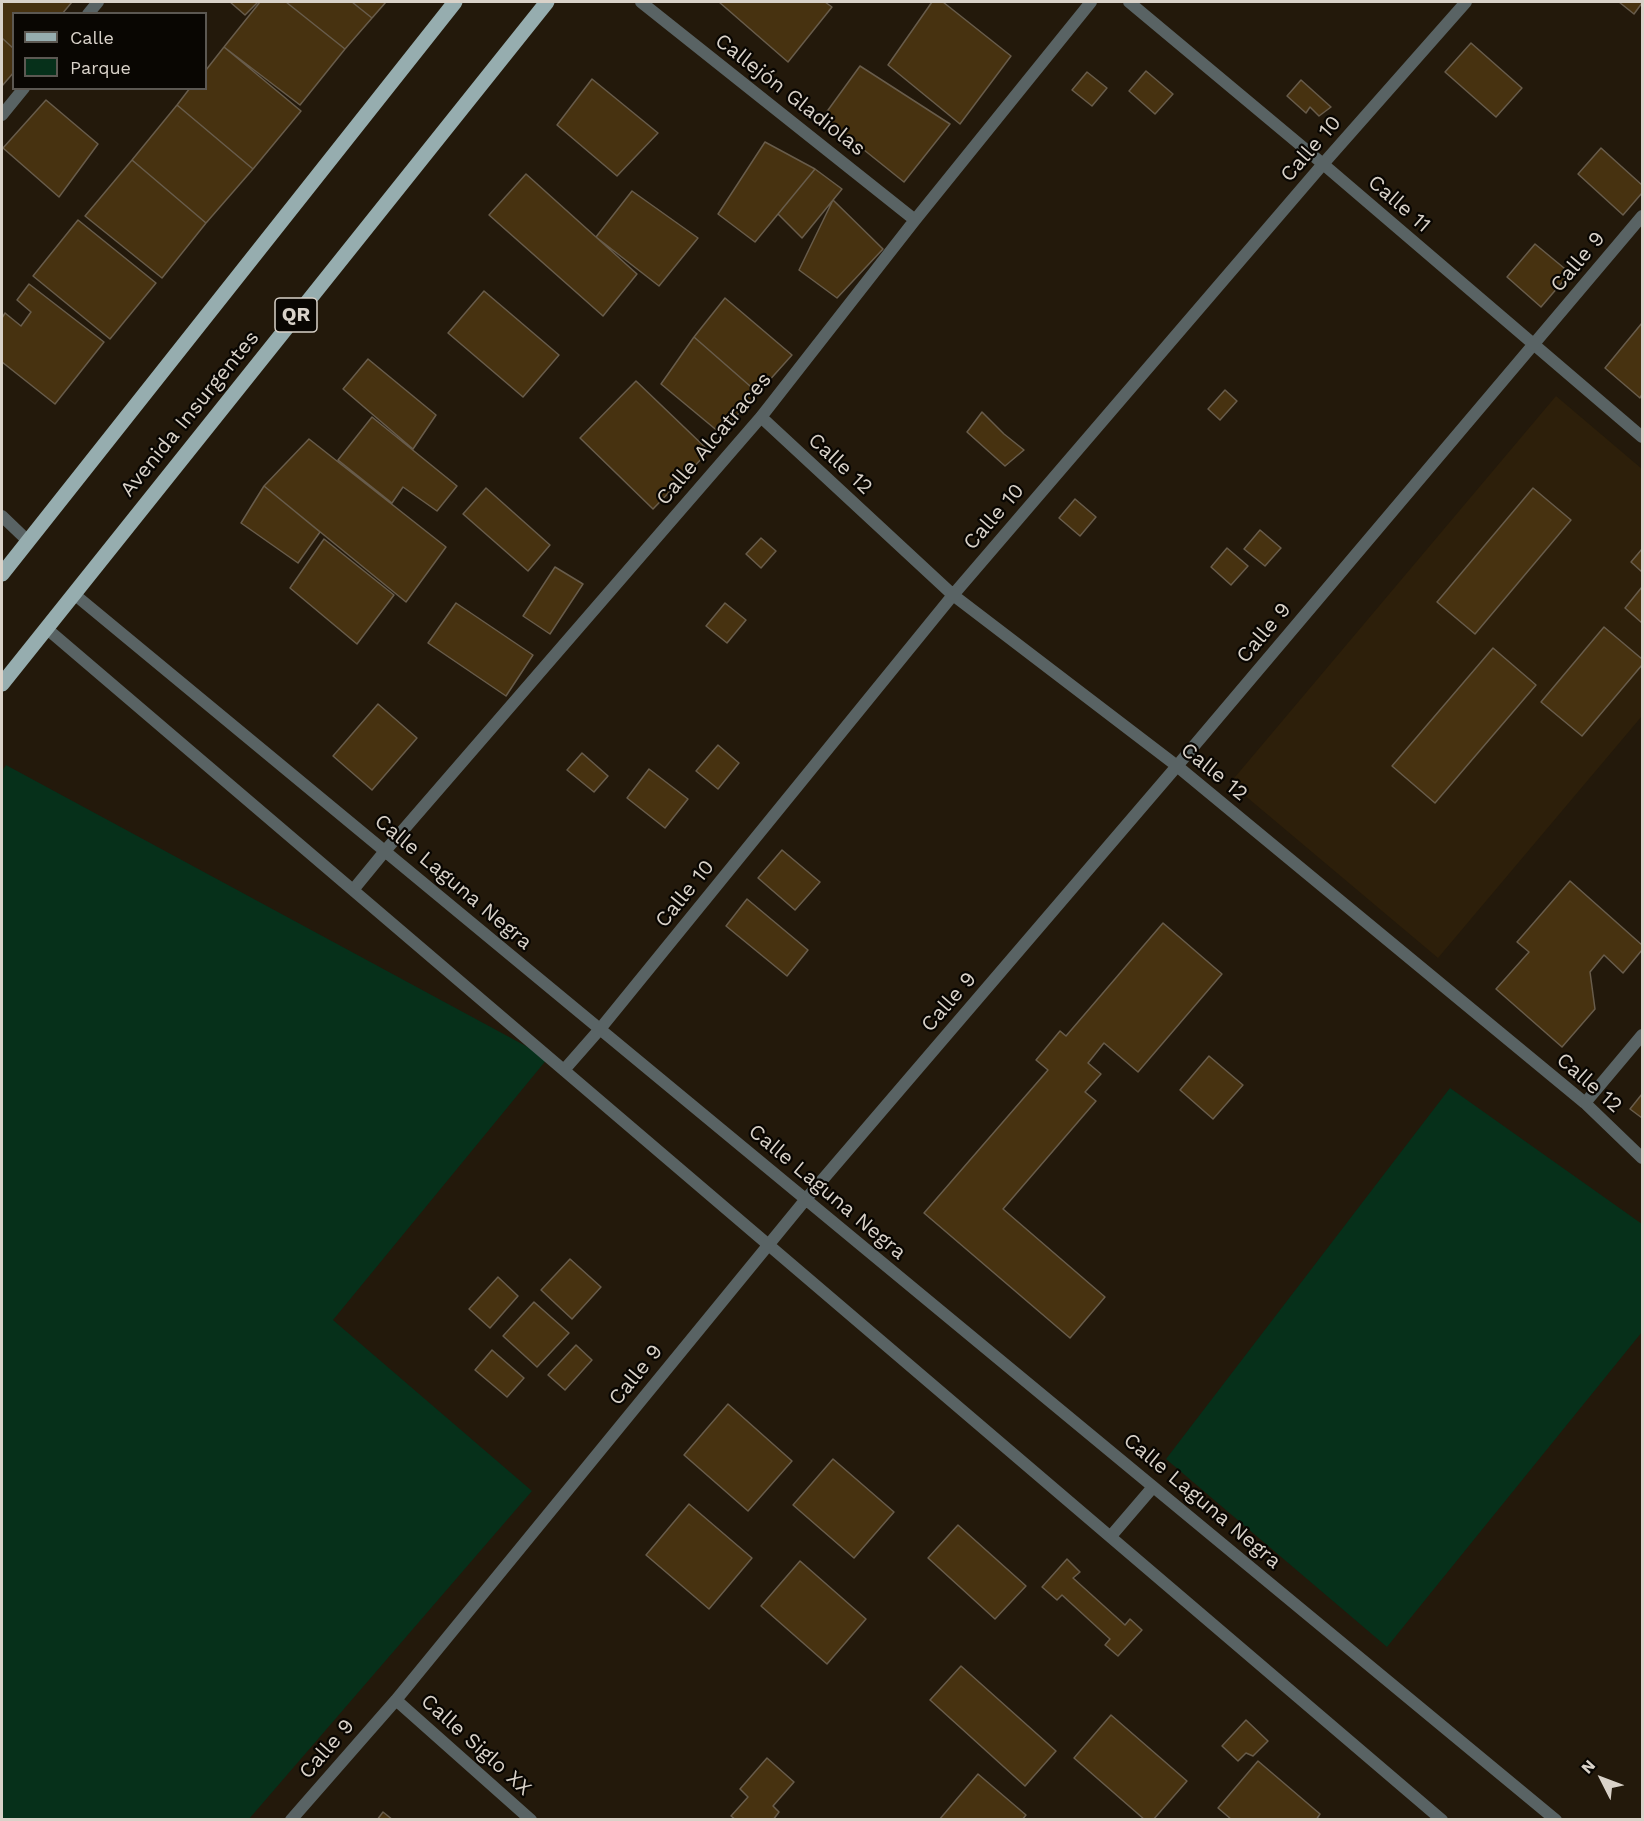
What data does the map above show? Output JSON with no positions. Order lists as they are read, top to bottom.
{
  "streets": {
    "main road": ["QR", "Avenida Insurgentes"],
    "street": [
      "Callejón Gladiolas",
      "Calle 10",
      "Calle 11",
      "Calle 9",
      "Calle Alcatraces",
      "Calle 12",
      "Calle Laguna Negra",
      "Calle Siglo XX"
    ]
  },
  "crossings": [
    ["Callejón Gladiolas", "Calle Alcatraces"],
    ["Calle 10", "Calle 11"],
    ["Calle 10", "Calle 12"],
    ["Calle 10", "Calle Laguna Negra"],
    ["Calle 11", "Calle 9"],
    ["Calle 9", "Calle 12"],
    ["Calle 9", "Calle Laguna Negra"],
    ["Calle 9", "Calle Siglo XX"],
    ["Avenida Insurgentes", "Calle Laguna Negra"],
    ["Calle Alcatraces", "Calle 12"],
    ["Calle Alcatraces", "Calle Laguna Negra"]
  ],
  "legend": ["Calle", "Parque"],
  "north": "top left"
}
